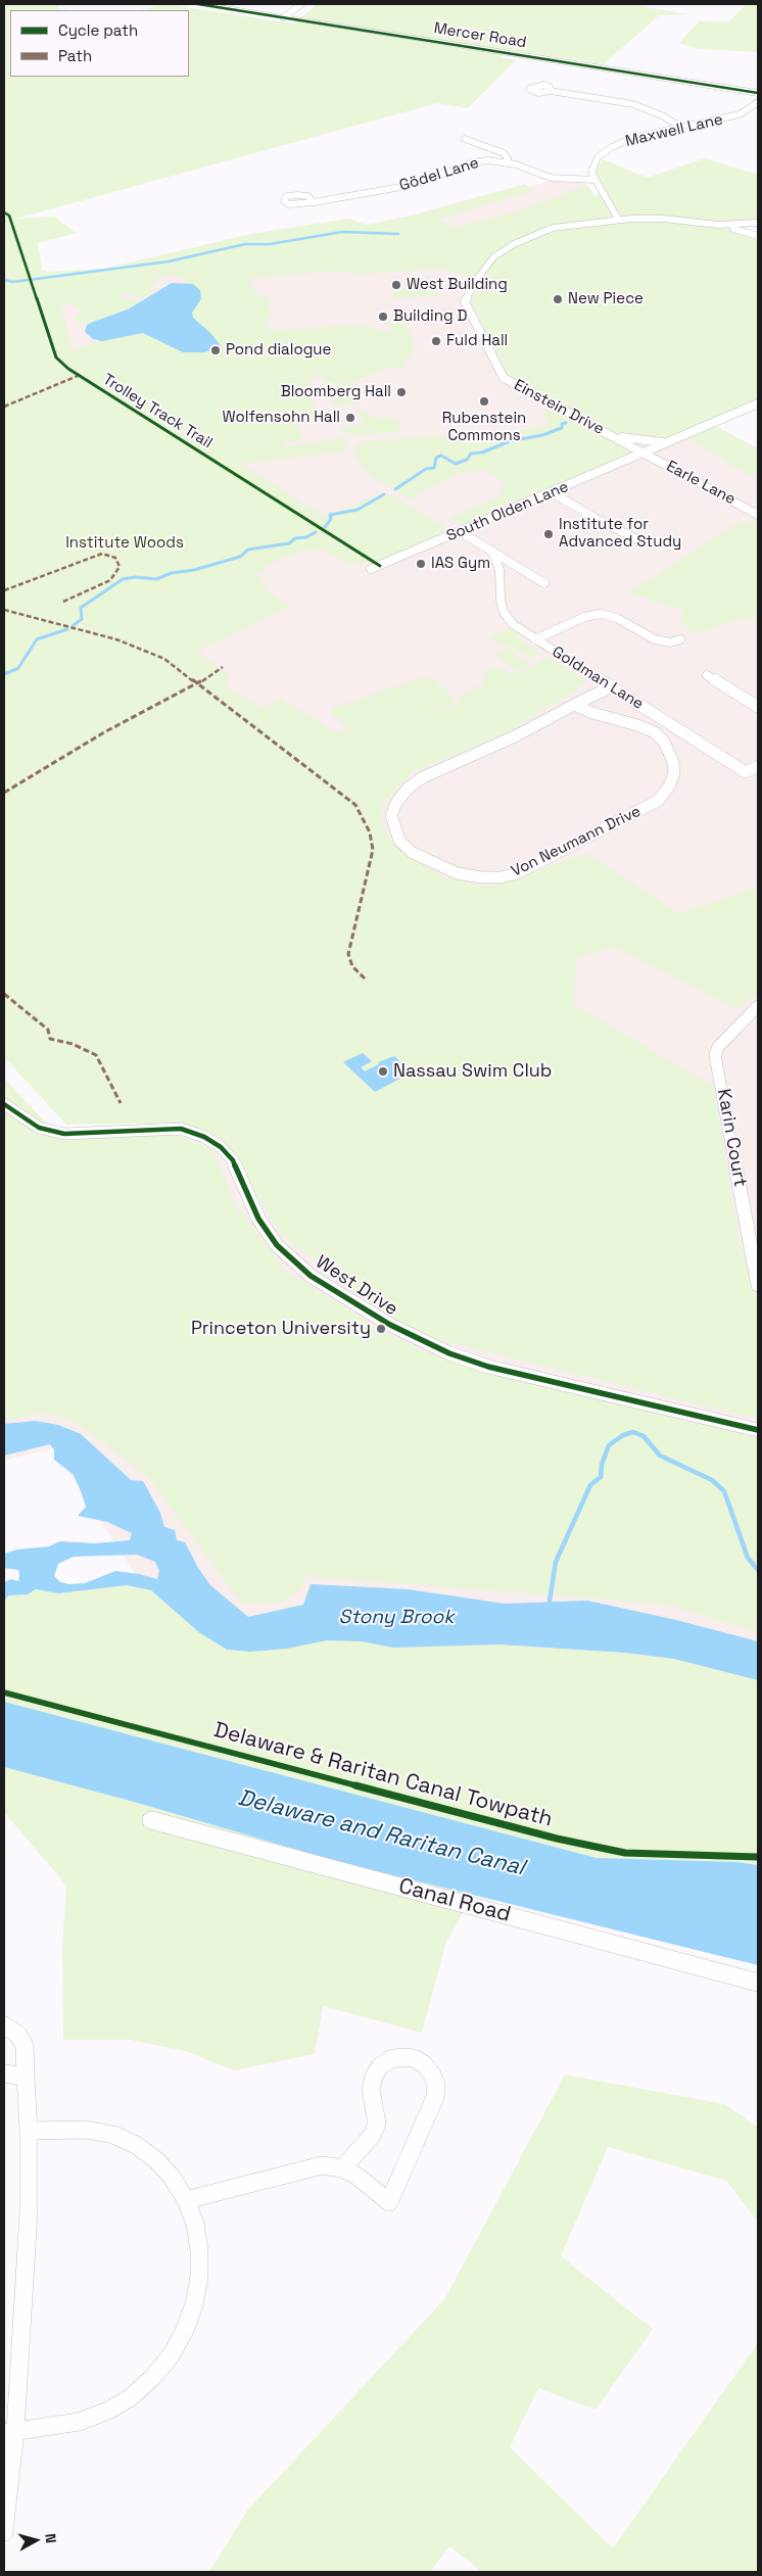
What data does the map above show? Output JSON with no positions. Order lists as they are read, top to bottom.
{
  "streets": {
    "main road": ["Mercer Road"],
    "street": [
      "Maxwell Lane",
      "Gödel Lane",
      "Einstein Drive",
      "Earle Lane",
      "South Olden Lane",
      "Goldman Lane",
      "Von Neumann Drive",
      "Karin Court",
      "West Drive",
      "Canal Road"
    ],
    "cycle path": ["Trolley Track Trail", "Delaware & Raritan Canal Towpath"]
  },
  "crossings": [
    ["Maxwell Lane", "Gödel Lane"],
    ["Einstein Drive", "Earle Lane"],
    ["Einstein Drive", "South Olden Lane"],
    ["Earle Lane", "South Olden Lane"],
    ["Goldman Lane", "Von Neumann Drive"]
  ],
  "water": ["Stony Brook", "Delaware and Raritan Canal"],
  "parks": ["Institute Woods"],
  "places": [
    "West Building",
    "New Piece",
    "Building D",
    "Fuld Hall",
    "Pond dialogue",
    "Bloomberg Hall",
    "Rubenstein Commons",
    "Wolfensohn Hall",
    "Institute for Advanced Study",
    "IAS Gym",
    "Nassau Swim Club",
    "Princeton University"
  ],
  "legend": ["Cycle path", "Path"],
  "north": "right"
}
